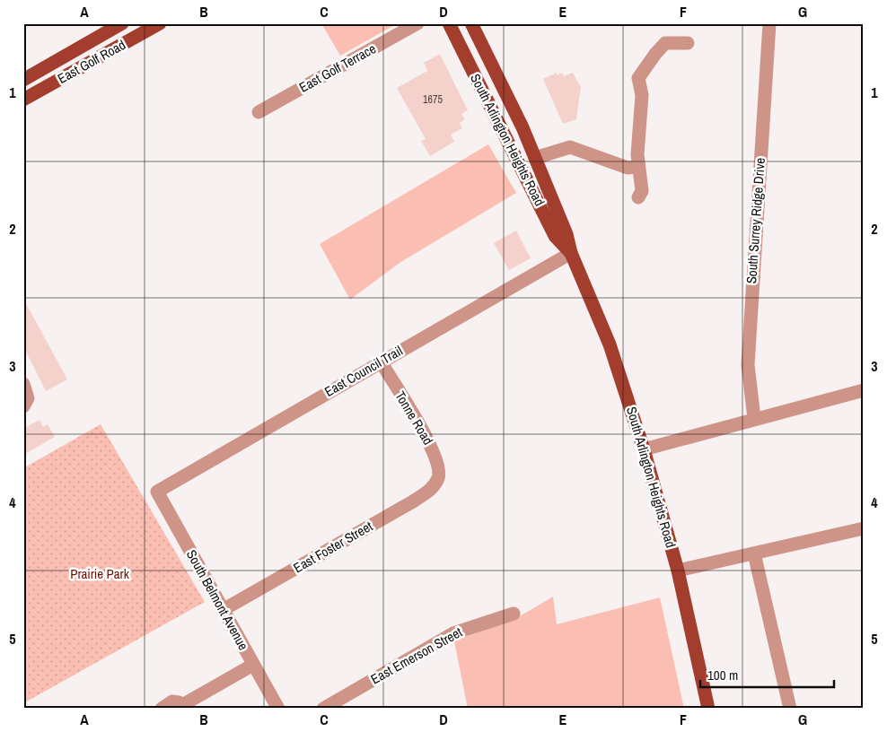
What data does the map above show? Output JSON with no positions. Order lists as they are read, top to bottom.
{
  "streets": {
    "main road": ["East Golf Road", "South Arlington Heights Road"],
    "street": [
      "East Golf Terrace",
      "South Surrey Ridge Drive",
      "East Council Trail",
      "Tonne Road",
      "East Foster Street",
      "South Belmont Avenue",
      "East Emerson Street"
    ]
  },
  "crossings": [
    ["South Arlington Heights Road", "East Council Trail"],
    ["East Council Trail", "Tonne Road"],
    ["East Council Trail", "South Belmont Avenue"],
    ["Tonne Road", "East Foster Street"],
    ["East Foster Street", "South Belmont Avenue"]
  ],
  "parks": ["Prairie Park"],
  "house_numbers": ["1675"],
  "scale_bar": "100 m",
  "grid": {
    "columns": [
      "A",
      "B",
      "C",
      "D",
      "E",
      "F",
      "G"
    ],
    "rows": [
      "1",
      "2",
      "3",
      "4",
      "5"
    ]
  }
}
